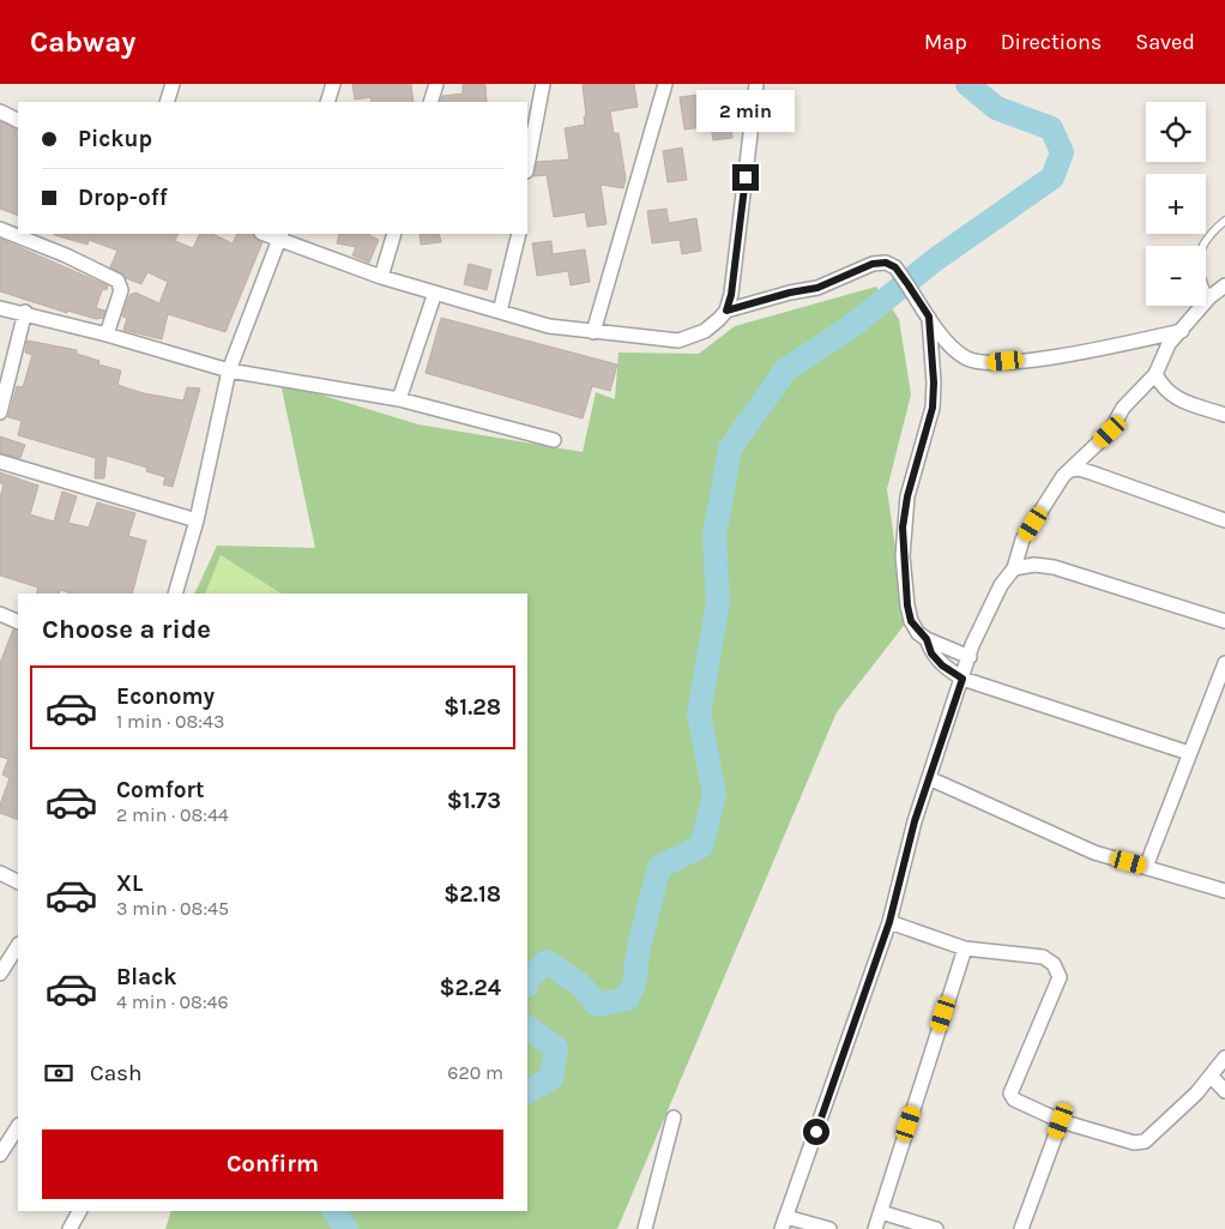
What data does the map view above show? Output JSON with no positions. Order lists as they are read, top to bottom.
{
  "page": {
    "header": "Cabway",
    "nav": ["Map", "Directions", "Saved"],
    "bubble": "2 min",
    "map_buttons": ["+", "−"],
    "banner": ["Pickup", "Drop-off"],
    "heading": "Choose a ride",
    "list": [
      {
        "name": "Economy",
        "note": "1 min · 08:43",
        "value": "$1.28"
      },
      {
        "name": "Comfort",
        "note": "2 min · 08:44",
        "value": "$1.73"
      },
      {
        "name": "XL",
        "note": "3 min · 08:45",
        "value": "$2.18"
      },
      {
        "name": "Black",
        "note": "4 min · 08:46",
        "value": "$2.24"
      }
    ],
    "pay": ["Cash", "620 m"],
    "buttons": "Confirm"
  }
}
